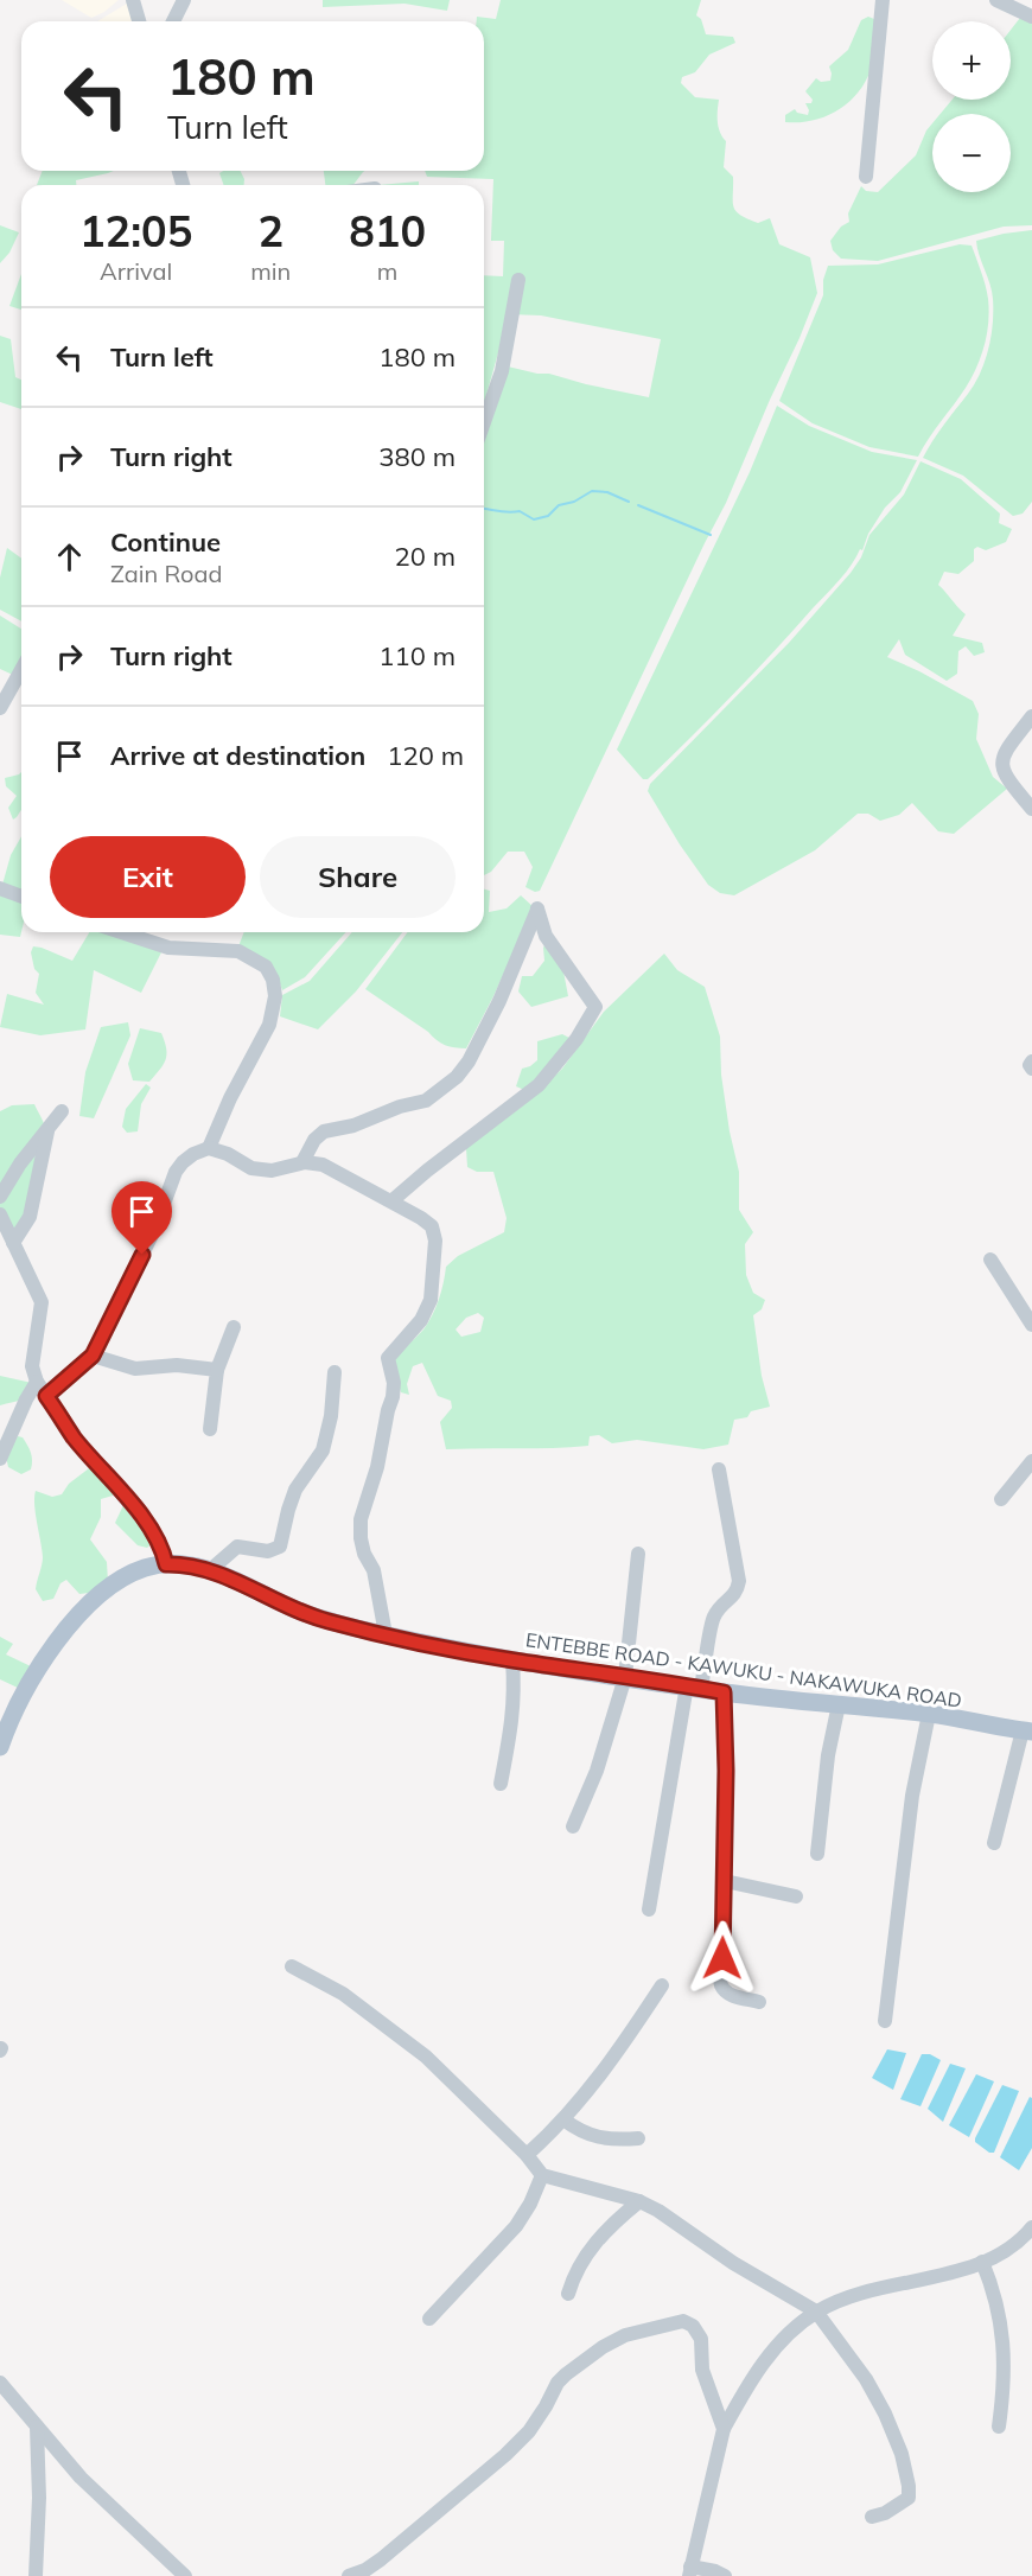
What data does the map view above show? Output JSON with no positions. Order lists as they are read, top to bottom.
{
  "streets": {
    "main road": ["ENTEBBE ROAD - KAWUKU - NAKAWUKA ROAD"]
  },
  "page": {
    "map_buttons": ["+", "−"],
    "turn": ["180 m", "Turn left"],
    "eta": [
      "12:05",
      "Arrival",
      "2",
      "min",
      "810",
      "m"
    ],
    "list": [
      {
        "name": "Turn left",
        "value": "180 m"
      },
      {
        "name": "Turn right",
        "value": "380 m"
      },
      {
        "name": "Continue",
        "note": "Zain Road",
        "value": "20 m"
      },
      {
        "name": "Turn right",
        "value": "110 m"
      },
      {
        "name": "Arrive at destination",
        "value": "120 m"
      }
    ],
    "buttons": ["Exit", "Share"]
  }
}
